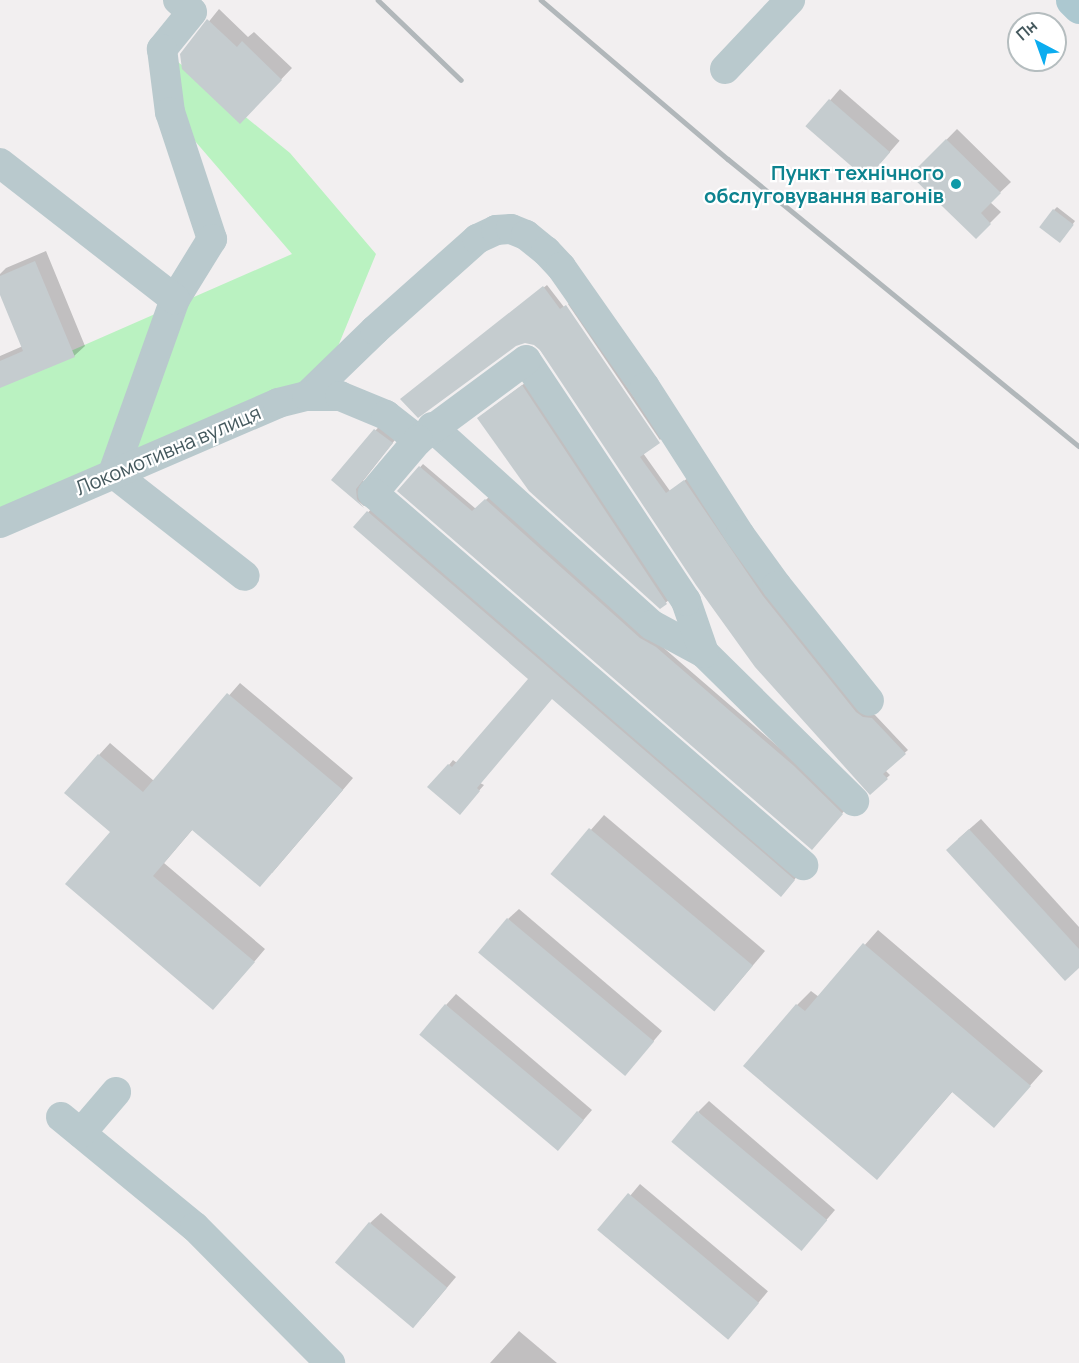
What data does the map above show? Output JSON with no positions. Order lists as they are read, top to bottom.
{
  "streets": {
    "street": ["Локомотивна вулиця"]
  },
  "places": ["Пункт технічного обслуговування вагонів"],
  "north": "top left"
}
